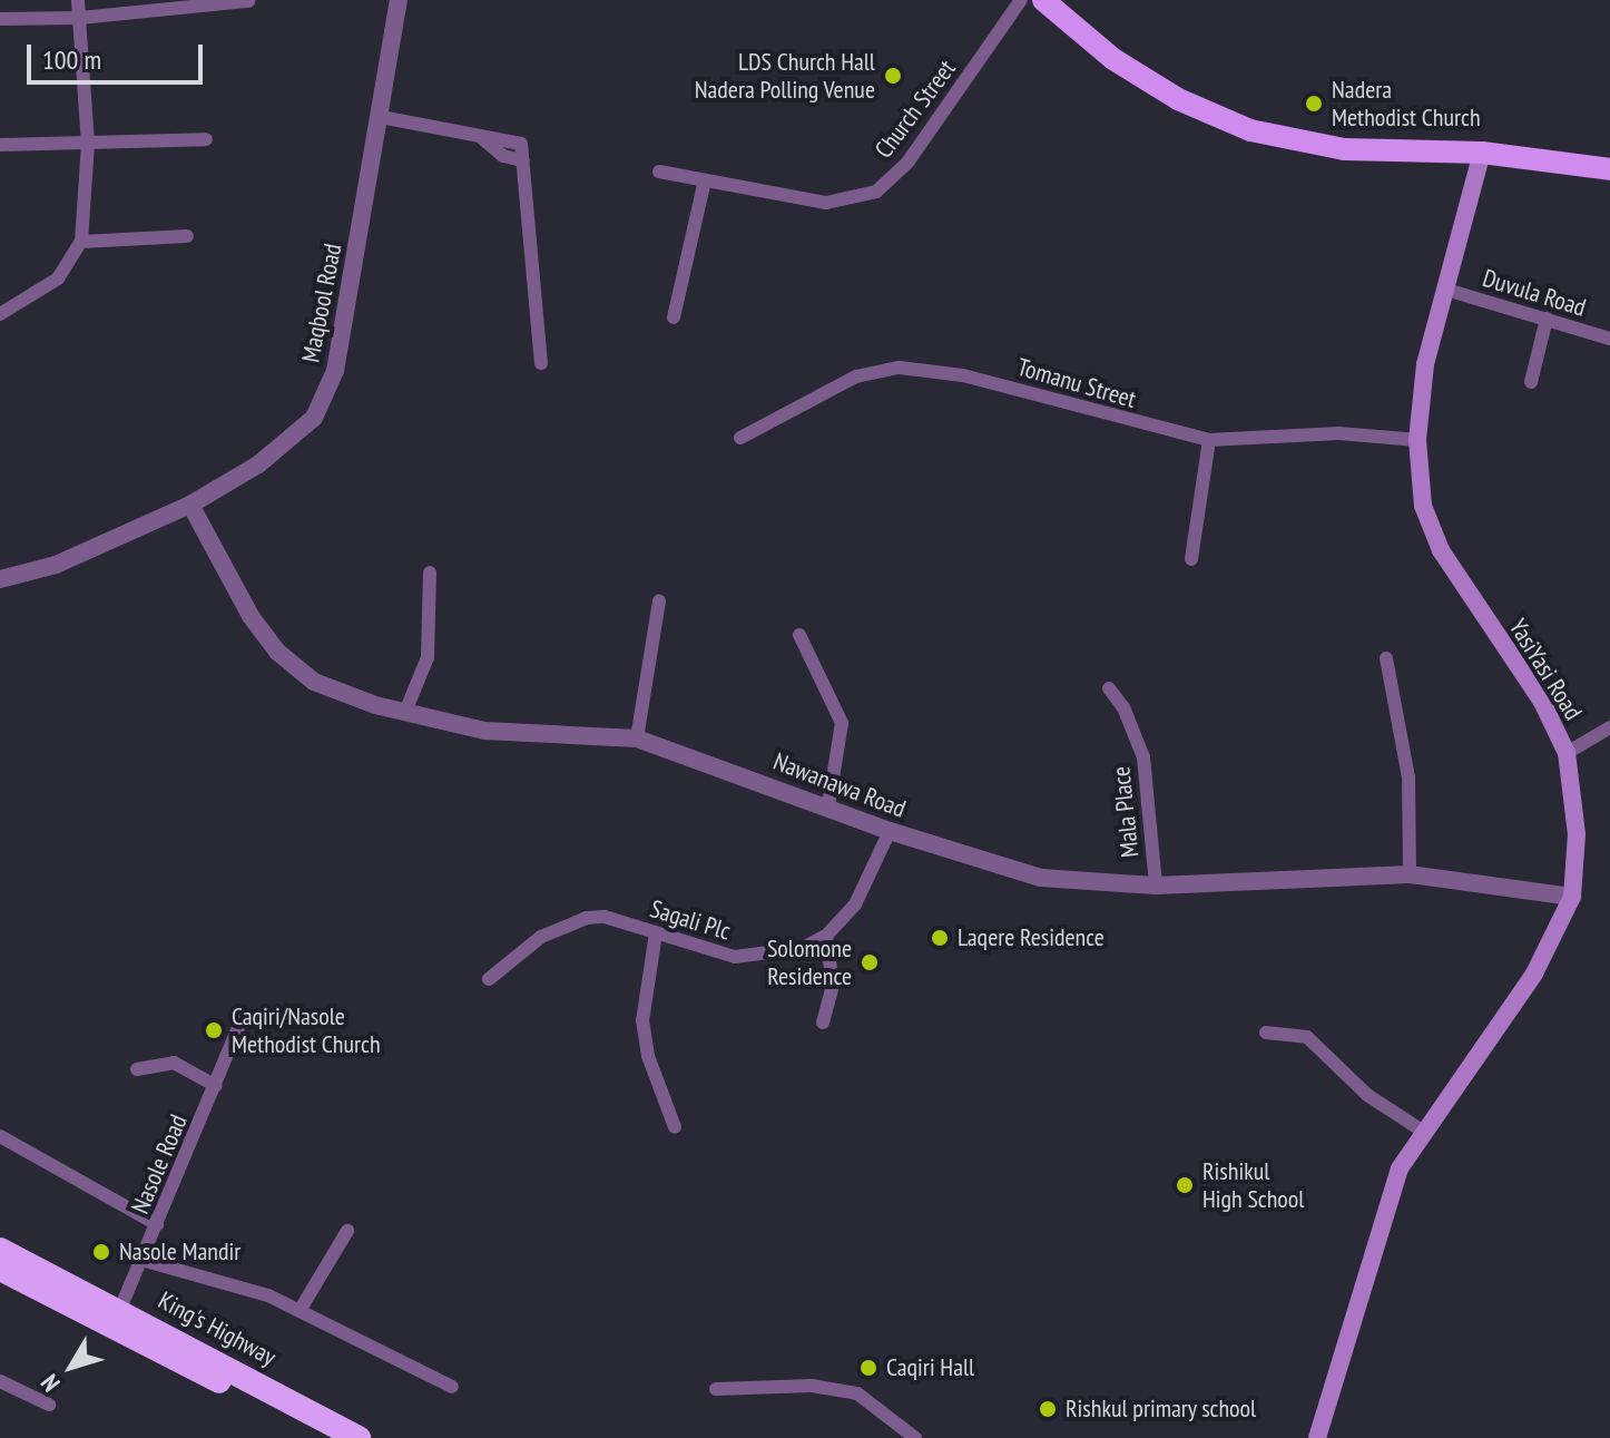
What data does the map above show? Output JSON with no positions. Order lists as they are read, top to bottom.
{
  "streets": {
    "highway": ["King's Highway"],
    "main road": ["YasiYasi Road"],
    "street": [
      "Church Street",
      "Duvula Road",
      "Maqbool Road",
      "Tomanu Street",
      "Nawanawa Road",
      "Mala Place",
      "Sagali Plc",
      "Nasole Road"
    ]
  },
  "crossings": [
    ["Duvula Road", "YasiYasi Road"],
    ["Maqbool Road", "Nawanawa Road"],
    ["Tomanu Street", "YasiYasi Road"],
    ["YasiYasi Road", "Nawanawa Road"],
    ["Nawanawa Road", "Mala Place"],
    ["Nawanawa Road", "Sagali Plc"],
    ["Nasole Road", "King's Highway"]
  ],
  "places": [
    "LDS Church Hall Nadera Polling Venue",
    "Nadera Methodist Church",
    "Laqere Residence",
    "Solomone Residence",
    "Caqiri/Nasole Methodist Church",
    "Rishikul High School",
    "Nasole Mandir",
    "Caqiri Hall",
    "Rishkul primary school"
  ],
  "scale_bar": "100 m",
  "north": "bottom left"
}
